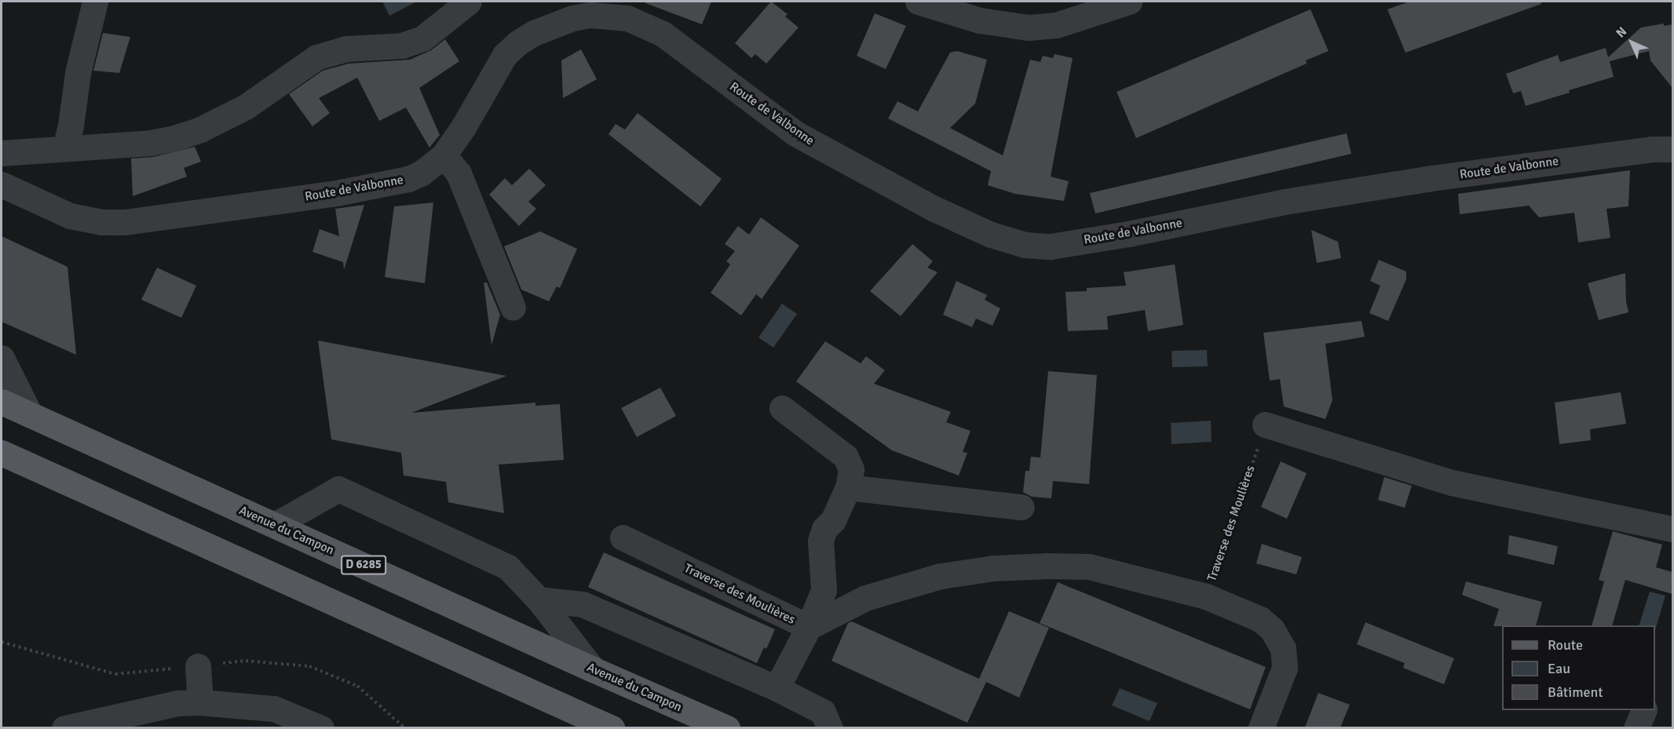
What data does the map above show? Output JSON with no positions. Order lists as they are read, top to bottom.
{
  "streets": {
    "main road": ["Avenue du Campon", "D 6285"],
    "street": ["Route de Valbonne", "Traverse des Moulières"]
  },
  "legend": ["Route", "Eau", "Bâtiment"],
  "north": "top left"
}
